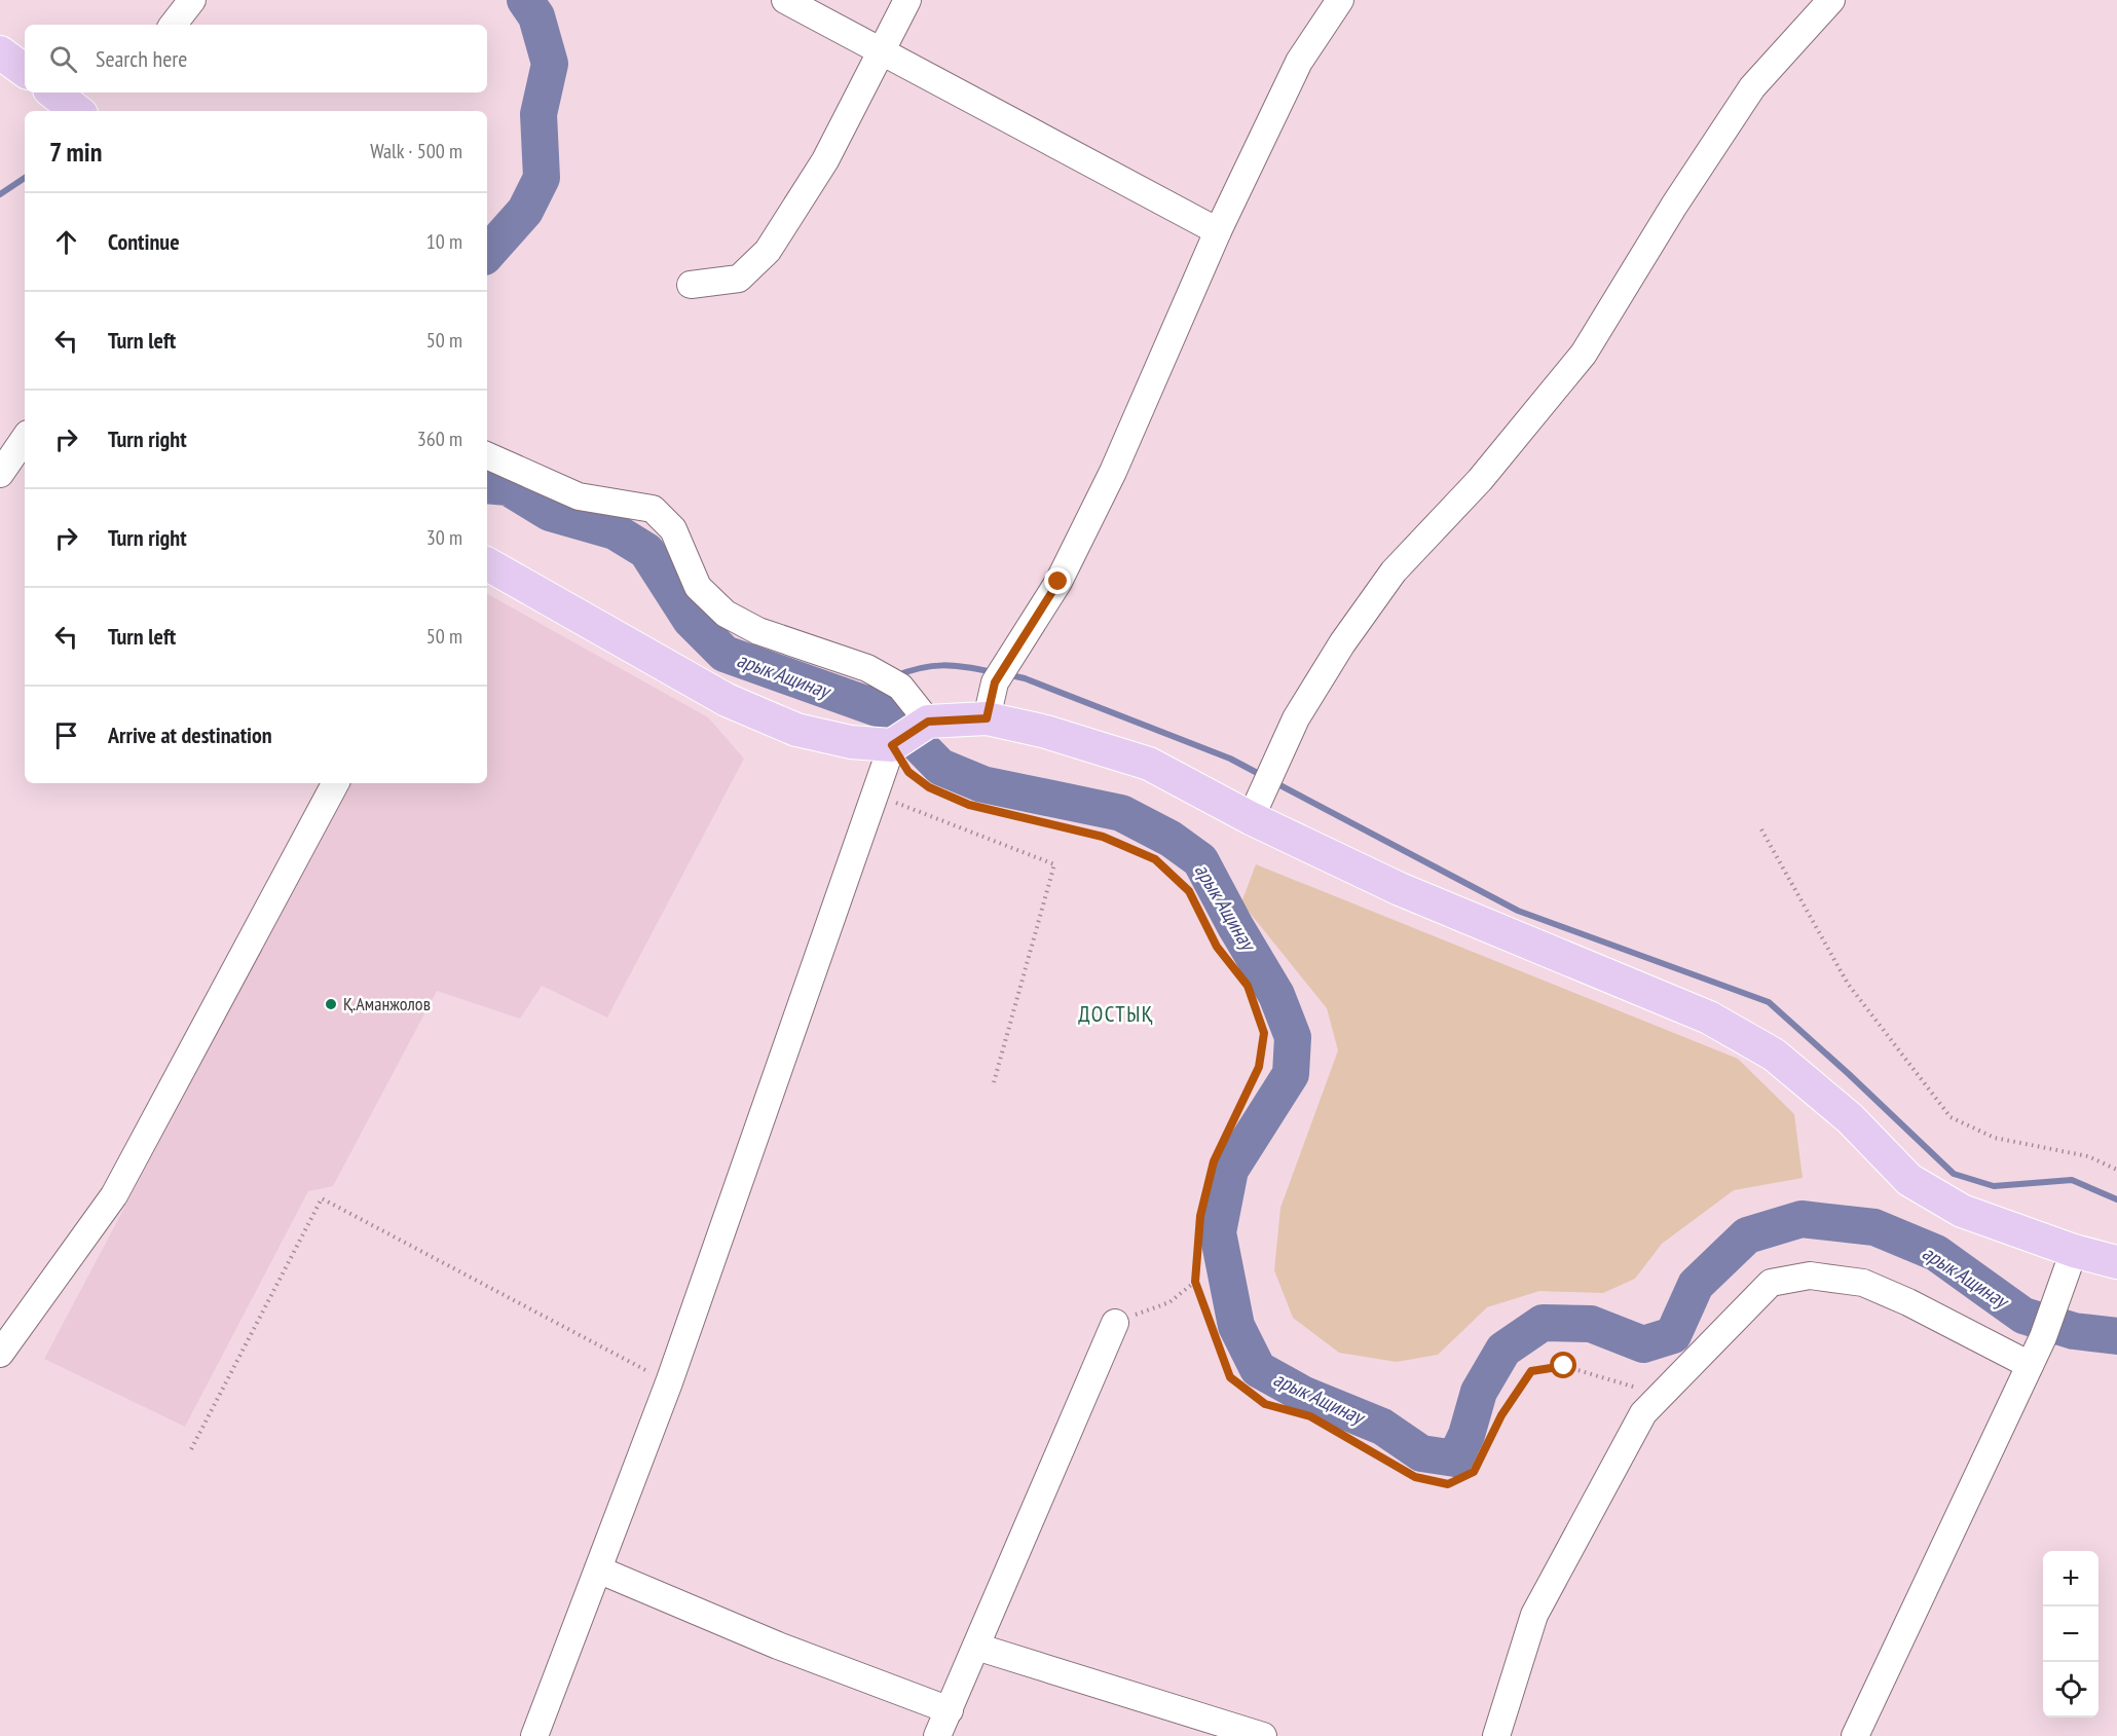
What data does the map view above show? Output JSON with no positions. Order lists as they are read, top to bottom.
{
  "districts": ["ДОСТЫҚ"],
  "water": ["арык Ащинау"],
  "places": ["Қ.Аманжолов"],
  "page": {
    "search": "Search here",
    "heading": ["7 min", "Walk · 500 m"],
    "list": [
      ["Continue", "10 m"],
      ["Turn left", "50 m"],
      ["Turn right", "360 m"],
      ["Turn right", "30 m"],
      ["Turn left", "50 m"],
      "Arrive at destination"
    ],
    "map_buttons": ["+", "−"]
  }
}
